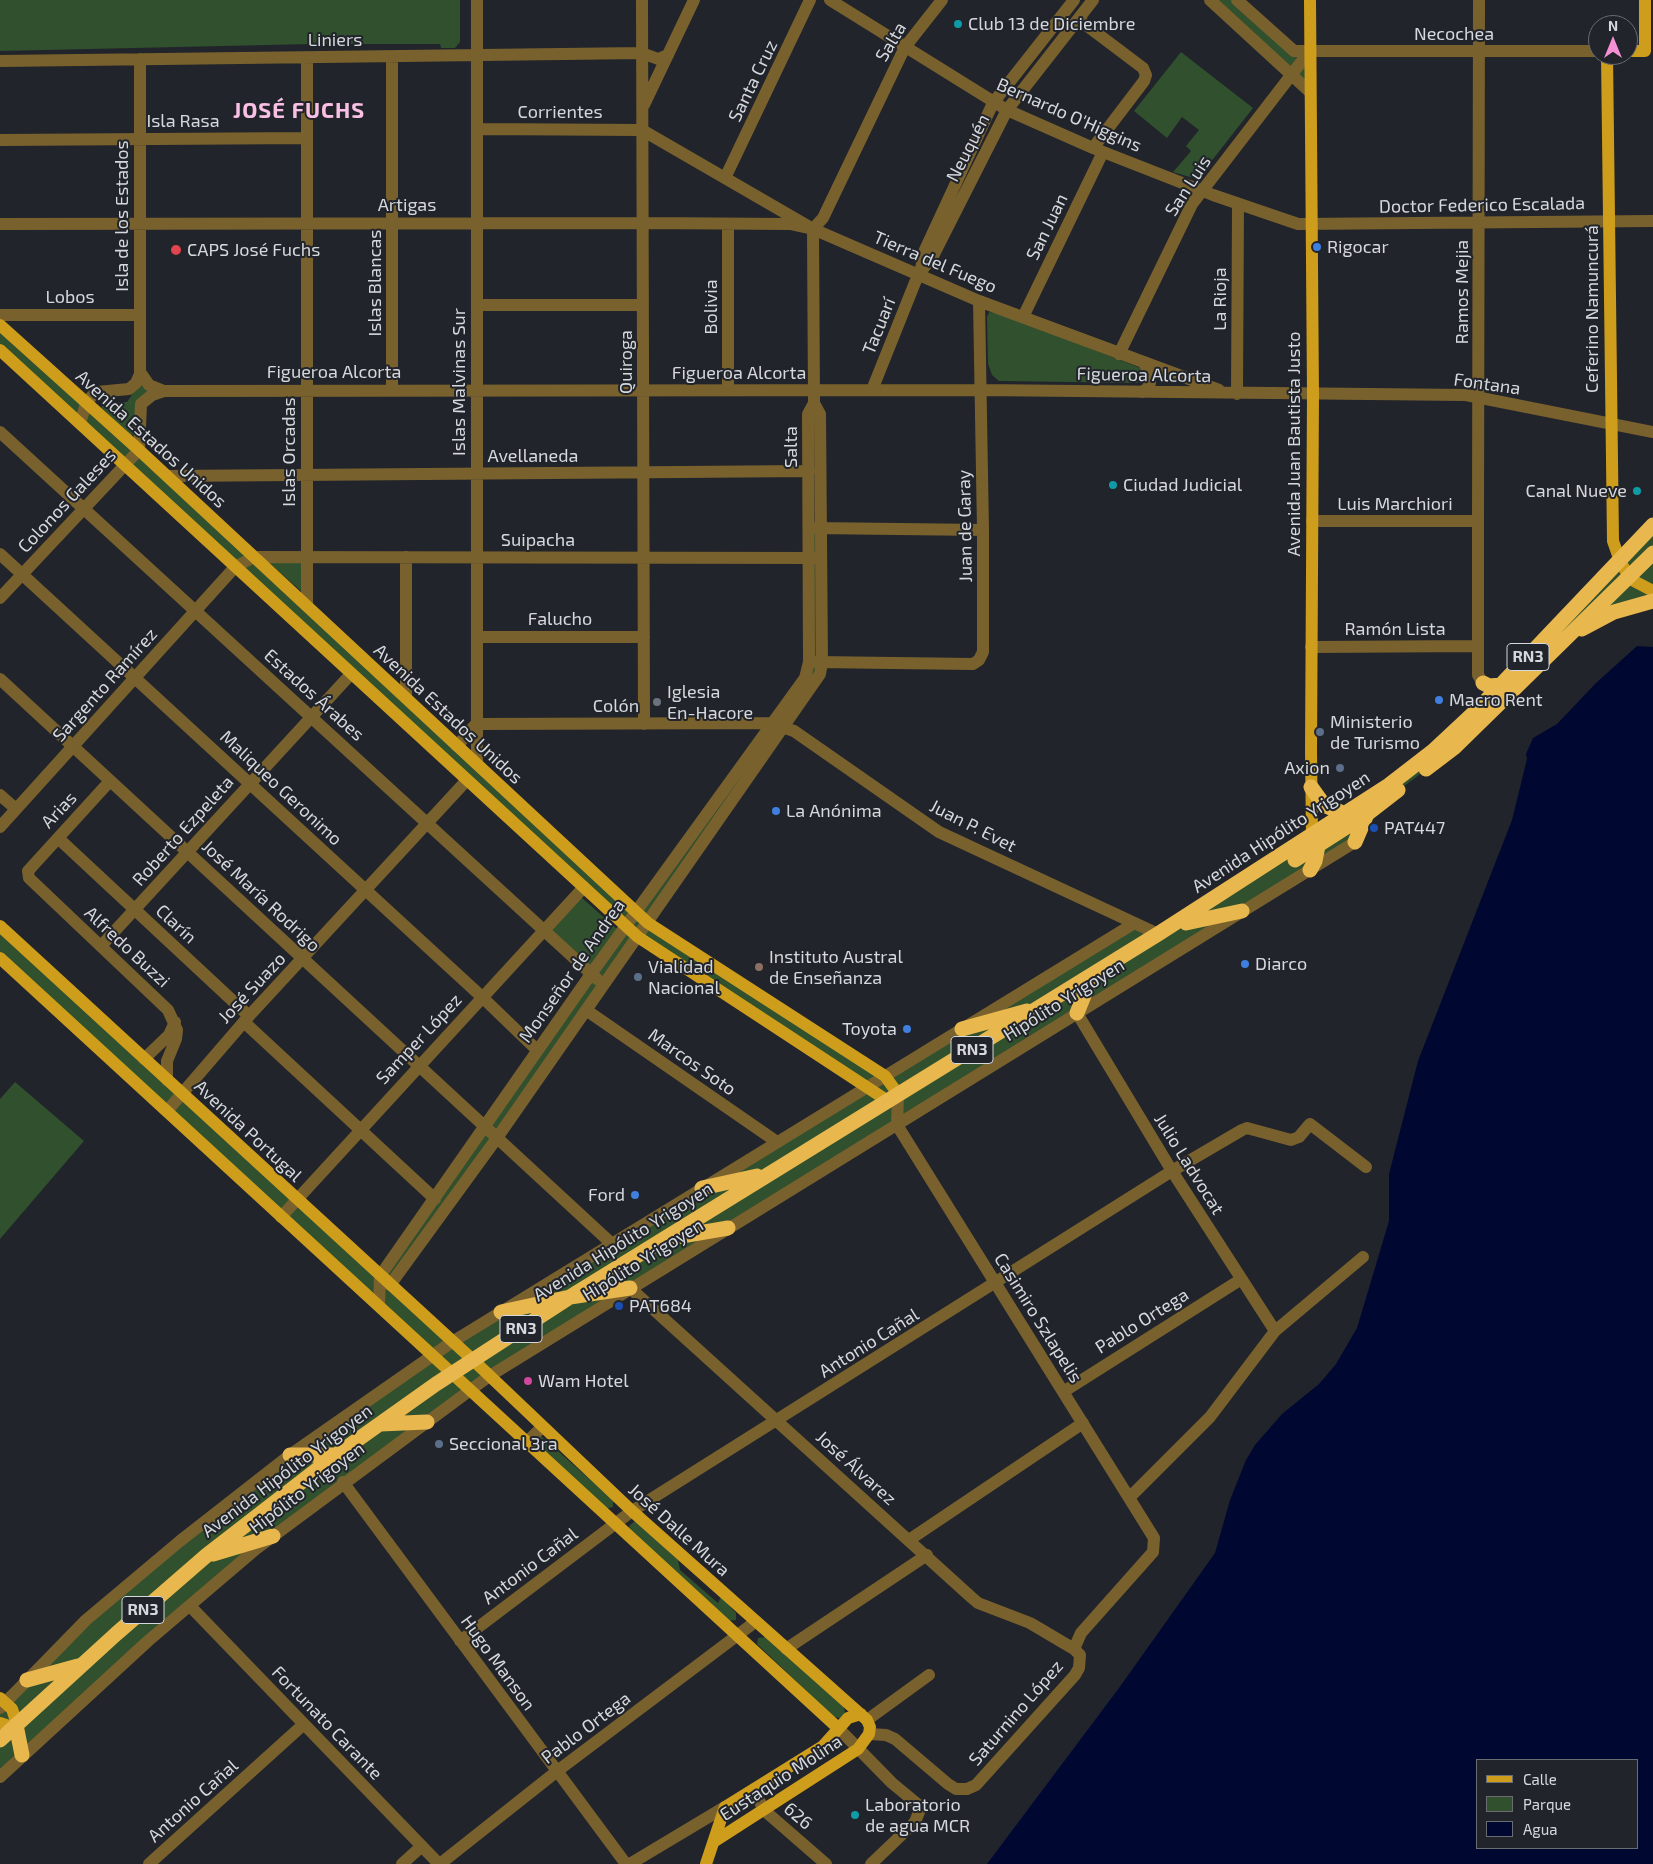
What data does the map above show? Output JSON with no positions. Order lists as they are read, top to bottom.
{
  "streets": {
    "highway": ["RN3", "Avenida Hipólito Yrigoyen"],
    "main road": [
      "Ceferino Namuncurá",
      "Avenida Estados Unidos",
      "Avenida Juan Bautista Justo",
      "Avenida Portugal",
      "José Dalle Mura",
      "Eustaquio Molina"
    ],
    "street": [
      "Necochea",
      "Liniers",
      "Salta",
      "Santa Cruz",
      "Corrientes",
      "Bernardo O'Higgins",
      "Isla Rasa",
      "Neuquén",
      "San Luis",
      "Artigas",
      "Doctor Federico Escalada",
      "Isla de los Estados",
      "San Juan",
      "Tierra del Fuego",
      "Islas Blancas",
      "Ramos Mejia",
      "Lobos",
      "La Rioja",
      "Bolivia",
      "Tacuarí",
      "Quiroga",
      "Figueroa Alcorta",
      "Islas Malvinas Sur",
      "Fontana",
      "Islas Orcadas",
      "Avellaneda",
      "Colonos Galeses",
      "Luis Marchiori",
      "Juan de Garay",
      "Suipacha",
      "Falucho",
      "Ramón Lista",
      "Sargento Ramírez",
      "Estados Árabes",
      "Colón",
      "Maliqueo Geronimo",
      "Arias",
      "Juan P. Evet",
      "Roberto Ezpeleta",
      "José María Rodrigo",
      "Clarín",
      "Alfredo Buzzi",
      "Monseñor de Andrea",
      "José Suazo",
      "Hipólito Yrigoyen",
      "Samper López",
      "Marcos Soto",
      "Julio Ladvocat",
      "Casimiro Szlapelis",
      "Pablo Ortega",
      "Antonio Cañal",
      "José Álvarez",
      "Hugo Manson",
      "Saturnino López",
      "Fortunato Carante",
      "626"
    ]
  },
  "crossings": [
    ["Necochea", "San Luis"],
    ["Necochea", "Ramos Mejia"],
    ["Necochea", "Avenida Juan Bautista Justo"],
    ["Liniers", "Isla de los Estados"],
    ["Liniers", "Islas Blancas"],
    ["Liniers", "Quiroga"],
    ["Liniers", "Islas Malvinas Sur"],
    ["Liniers", "Islas Orcadas"],
    ["Salta", "Bernardo O'Higgins"],
    ["Salta", "Artigas"],
    ["Salta", "Tierra del Fuego"],
    ["Salta", "Figueroa Alcorta"],
    ["Salta", "Avellaneda"],
    ["Salta", "Juan de Garay"],
    ["Salta", "Suipacha"],
    ["Salta", "Monseñor de Andrea"],
    ["Santa Cruz", "Tierra del Fuego"],
    ["Corrientes", "Tierra del Fuego"],
    ["Corrientes", "Quiroga"],
    ["Corrientes", "Islas Malvinas Sur"],
    ["Bernardo O'Higgins", "Neuquén"],
    ["Bernardo O'Higgins", "San Luis"],
    ["Bernardo O'Higgins", "Doctor Federico Escalada"],
    ["Bernardo O'Higgins", "San Juan"],
    ["Bernardo O'Higgins", "La Rioja"],
    ["Bernardo O'Higgins", "Avenida Juan Bautista Justo"],
    ["Isla Rasa", "Isla de los Estados"],
    ["Isla Rasa", "Islas Orcadas"],
    ["Neuquén", "San Juan"],
    ["Neuquén", "Tierra del Fuego"],
    ["Neuquén", "Tacuarí"],
    ["San Luis", "Tierra del Fuego"],
    ["San Luis", "Avenida Juan Bautista Justo"],
    ["Artigas", "Isla de los Estados"],
    ["Artigas", "Tierra del Fuego"],
    ["Artigas", "Islas Blancas"],
    ["Artigas", "Bolivia"],
    ["Artigas", "Quiroga"],
    ["Artigas", "Islas Malvinas Sur"],
    ["Artigas", "Islas Orcadas"],
    ["Doctor Federico Escalada", "Ramos Mejia"],
    ["Doctor Federico Escalada", "Ceferino Namuncurá"],
    ["Doctor Federico Escalada", "Avenida Juan Bautista Justo"],
    ["Isla de los Estados", "Lobos"],
    ["San Juan", "Tierra del Fuego"],
    ["Tierra del Fuego", "La Rioja"],
    ["Tierra del Fuego", "Tacuarí"],
    ["Tierra del Fuego", "Quiroga"],
    ["Tierra del Fuego", "Figueroa Alcorta"],
    ["Tierra del Fuego", "Juan de Garay"],
    ["Islas Blancas", "Figueroa Alcorta"],
    ["Ramos Mejia", "Fontana"],
    ["Ramos Mejia", "Luis Marchiori"],
    ["Ramos Mejia", "Ramón Lista"],
    ["La Rioja", "Figueroa Alcorta"],
    ["Bolivia", "Figueroa Alcorta"],
    ["Ceferino Namuncurá", "Fontana"],
    ["Ceferino Namuncurá", "Avenida Hipólito Yrigoyen"],
    ["Tacuarí", "Figueroa Alcorta"],
    ["Quiroga", "Figueroa Alcorta"],
    ["Quiroga", "Avellaneda"],
    ["Quiroga", "Suipacha"],
    ["Quiroga", "Falucho"],
    ["Quiroga", "Colón"],
    ["Figueroa Alcorta", "Islas Malvinas Sur"],
    ["Figueroa Alcorta", "Fontana"],
    ["Figueroa Alcorta", "Avenida Juan Bautista Justo"],
    ["Figueroa Alcorta", "Islas Orcadas"],
    ["Figueroa Alcorta", "Juan de Garay"],
    ["Islas Malvinas Sur", "Avenida Estados Unidos"],
    ["Islas Malvinas Sur", "Avellaneda"],
    ["Islas Malvinas Sur", "Suipacha"],
    ["Islas Malvinas Sur", "Falucho"],
    ["Islas Malvinas Sur", "Colón"],
    ["Fontana", "Avenida Juan Bautista Justo"],
    ["Avenida Estados Unidos", "Islas Orcadas"],
    ["Avenida Estados Unidos", "Avellaneda"],
    ["Avenida Estados Unidos", "Colonos Galeses"],
    ["Avenida Estados Unidos", "Suipacha"],
    ["Avenida Estados Unidos", "Sargento Ramírez"],
    ["Avenida Estados Unidos", "Roberto Ezpeleta"],
    ["Avenida Estados Unidos", "Avenida Hipólito Yrigoyen"],
    ["Avenida Estados Unidos", "Monseñor de Andrea"],
    ["Avenida Estados Unidos", "José Suazo"],
    ["Avenida Estados Unidos", "Hipólito Yrigoyen"],
    ["Avenida Estados Unidos", "Samper López"],
    ["Avenida Estados Unidos", "Casimiro Szlapelis"],
    ["Avenida Juan Bautista Justo", "Luis Marchiori"],
    ["Avenida Juan Bautista Justo", "Ramón Lista"],
    ["Avenida Juan Bautista Justo", "Avenida Hipólito Yrigoyen"],
    ["Islas Orcadas", "Avellaneda"],
    ["Islas Orcadas", "Suipacha"],
    ["Colonos Galeses", "Estados Árabes"],
    ["Colonos Galeses", "Maliqueo Geronimo"],
    ["Juan de Garay", "Monseñor de Andrea"],
    ["RN3", "Avenida Hipólito Yrigoyen"],
    ["Sargento Ramírez", "Estados Árabes"],
    ["Sargento Ramírez", "Maliqueo Geronimo"],
    ["Sargento Ramírez", "José María Rodrigo"],
    ["Estados Árabes", "Roberto Ezpeleta"],
    ["Estados Árabes", "Monseñor de Andrea"],
    ["Estados Árabes", "José Suazo"],
    ["Estados Árabes", "Samper López"],
    ["Colón", "Juan P. Evet"],
    ["Colón", "Monseñor de Andrea"],
    ["Maliqueo Geronimo", "Roberto Ezpeleta"],
    ["Maliqueo Geronimo", "Monseñor de Andrea"],
    ["Maliqueo Geronimo", "José Suazo"],
    ["Maliqueo Geronimo", "Samper López"],
    ["Arias", "José María Rodrigo"],
    ["Arias", "Clarín"],
    ["Arias", "Alfredo Buzzi"],
    ["Juan P. Evet", "Avenida Hipólito Yrigoyen"],
    ["Juan P. Evet", "Monseñor de Andrea"],
    ["Juan P. Evet", "Hipólito Yrigoyen"],
    ["Roberto Ezpeleta", "José María Rodrigo"],
    ["Roberto Ezpeleta", "Clarín"],
    ["Roberto Ezpeleta", "Alfredo Buzzi"],
    ["Avenida Hipólito Yrigoyen", "Avenida Portugal"],
    ["Avenida Hipólito Yrigoyen", "Casimiro Szlapelis"],
    ["Avenida Hipólito Yrigoyen", "José Dalle Mura"],
    ["José María Rodrigo", "Monseñor de Andrea"],
    ["José María Rodrigo", "José Suazo"],
    ["José María Rodrigo", "Hipólito Yrigoyen"],
    ["José María Rodrigo", "Samper López"],
    ["Clarín", "Monseñor de Andrea"],
    ["Clarín", "José Suazo"],
    ["Clarín", "Samper López"],
    ["Monseñor de Andrea", "Marcos Soto"],
    ["Monseñor de Andrea", "Avenida Portugal"],
    ["José Suazo", "Avenida Portugal"],
    ["Hipólito Yrigoyen", "Marcos Soto"],
    ["Hipólito Yrigoyen", "Avenida Portugal"],
    ["Hipólito Yrigoyen", "Julio Ladvocat"],
    ["Hipólito Yrigoyen", "Casimiro Szlapelis"],
    ["Hipólito Yrigoyen", "José Álvarez"],
    ["Hipólito Yrigoyen", "José Dalle Mura"],
    ["Hipólito Yrigoyen", "Hugo Manson"],
    ["Hipólito Yrigoyen", "Fortunato Carante"],
    ["Samper López", "Avenida Portugal"],
    ["Avenida Portugal", "José Dalle Mura"],
    ["Julio Ladvocat", "Pablo Ortega"],
    ["Julio Ladvocat", "Antonio Cañal"],
    ["Casimiro Szlapelis", "Pablo Ortega"],
    ["Casimiro Szlapelis", "Antonio Cañal"],
    ["Casimiro Szlapelis", "Saturnino López"],
    ["Pablo Ortega", "José Dalle Mura"],
    ["Pablo Ortega", "Hugo Manson"],
    ["Pablo Ortega", "Fortunato Carante"],
    ["Antonio Cañal", "José Álvarez"],
    ["Antonio Cañal", "José Dalle Mura"],
    ["Antonio Cañal", "Hugo Manson"],
    ["Antonio Cañal", "Fortunato Carante"],
    ["José Álvarez", "Saturnino López"],
    ["Saturnino López", "Eustaquio Molina"],
    ["Eustaquio Molina", "626"]
  ],
  "districts": ["JOSÉ FUCHS"],
  "places": [
    "Club 13 de Diciembre",
    "Rigocar",
    "CAPS José Fuchs",
    "Ciudad Judicial",
    "Canal Nueve",
    "Macro Rent",
    "Iglesia En-Hacore",
    "Ministerio de Turismo",
    "Axion",
    "La Anónima",
    "PAT447",
    "Diarco",
    "Instituto Austral de Enseñanza",
    "Vialidad Nacional",
    "Toyota",
    "Ford",
    "PAT684",
    "Wam Hotel",
    "Seccional 3ra",
    "Laboratorio de agua MCR"
  ],
  "legend": ["Calle", "Parque", "Agua"],
  "north": "top"
}
